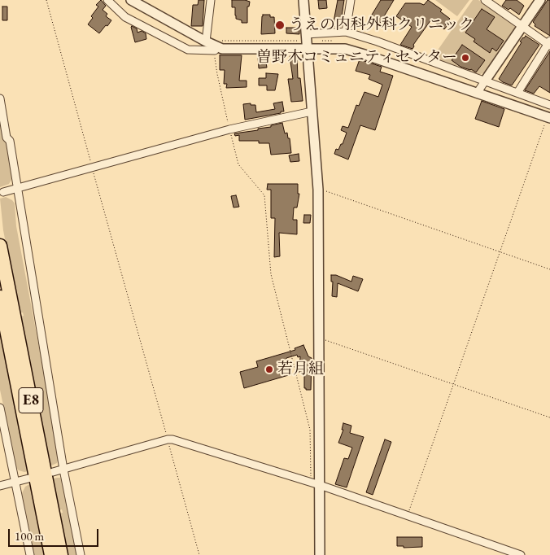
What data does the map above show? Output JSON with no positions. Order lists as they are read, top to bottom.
{
  "streets": {
    "highway": ["E8"]
  },
  "places": ["うえの内科外科クリニック", "曽野木コミュニティセンター", "若月組"],
  "scale_bar": "100 m"
}
